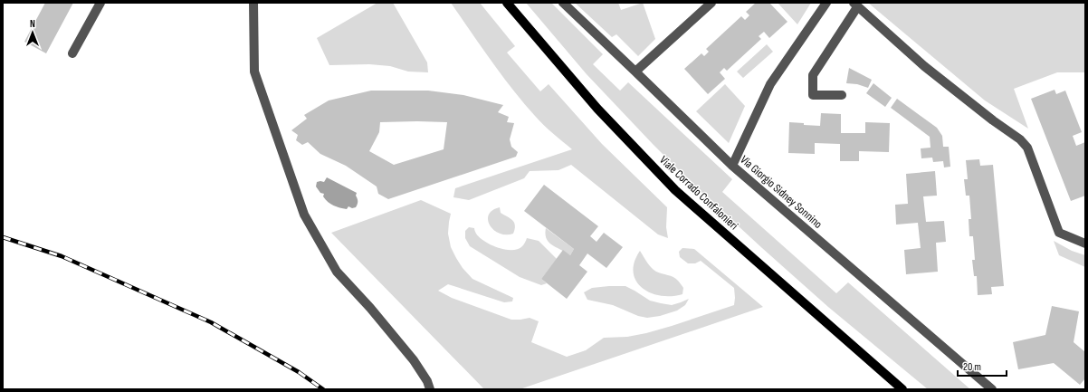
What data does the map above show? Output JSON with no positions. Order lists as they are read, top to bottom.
{
  "streets": {
    "main road": ["Viale Corrado Confalonieri"],
    "street": ["Via Giorgio Sidney Sonnino"]
  },
  "scale_bar": "20 m",
  "north": "top"
}
